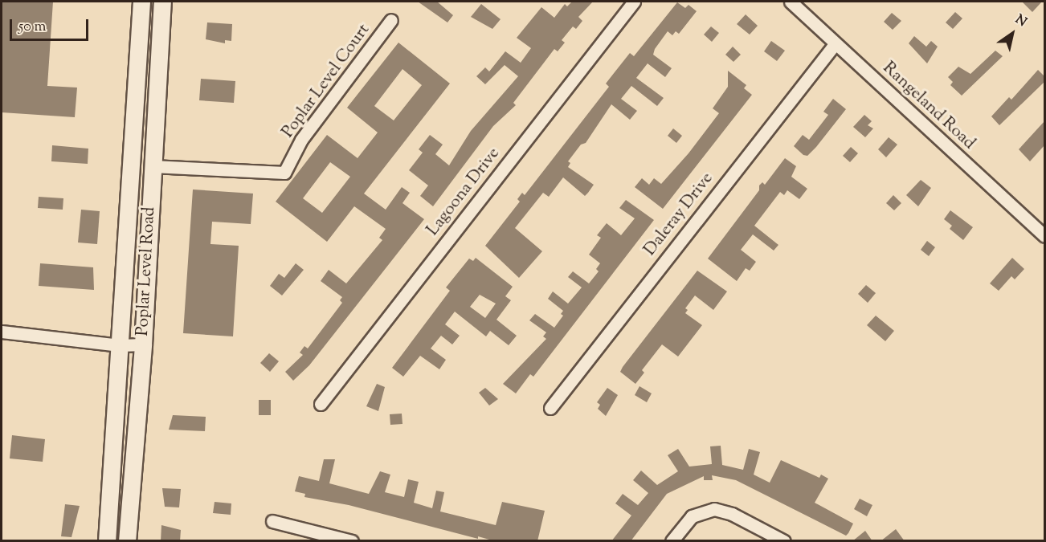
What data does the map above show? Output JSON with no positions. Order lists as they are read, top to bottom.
{
  "streets": {
    "main road": ["Poplar Level Road"],
    "street": [
      "Poplar Level Court",
      "Rangeland Road",
      "Lagoona Drive",
      "Daleray Drive"
    ]
  },
  "crossings": [
    ["Poplar Level Court", "Poplar Level Road"],
    ["Rangeland Road", "Daleray Drive"]
  ],
  "scale_bar": "50 m",
  "north": "top right"
}
